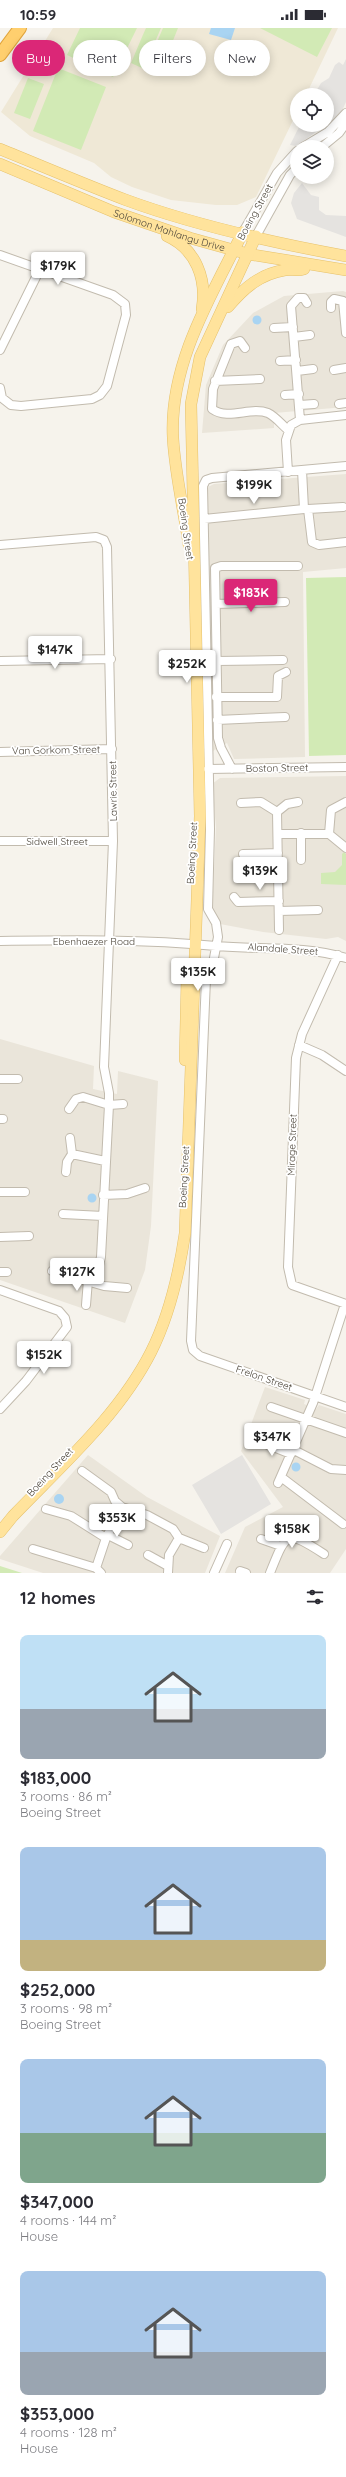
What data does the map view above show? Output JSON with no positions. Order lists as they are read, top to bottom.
{
  "streets": {
    "main road": ["Boeing Street", "Solomon Mahlangu Drive"],
    "street": [
      "Van Gorkom Street",
      "Boston Street",
      "Lawrie Street",
      "Sidwell Street",
      "Ebenhaezer Road",
      "Alandale Street",
      "Mirage Street",
      "Frelon Street"
    ]
  },
  "crossings": [
    ["Boeing Street", "Solomon Mahlangu Drive"],
    ["Boeing Street", "Boston Street"],
    ["Boeing Street", "Ebenhaezer Road"],
    ["Boeing Street", "Alandale Street"],
    ["Boeing Street", "Frelon Street"],
    ["Van Gorkom Street", "Lawrie Street"],
    ["Lawrie Street", "Sidwell Street"],
    ["Lawrie Street", "Ebenhaezer Road"],
    ["Ebenhaezer Road", "Alandale Street"],
    ["Alandale Street", "Mirage Street"]
  ],
  "page": {
    "status": "10:59",
    "chip": [
      "Buy",
      "Rent",
      "Filters",
      "New"
    ],
    "price": [
      "$179K",
      "$199K",
      "$183K",
      "$147K",
      "$252K",
      "$139K",
      "$135K",
      "$127K",
      "$152K",
      "$347K",
      "$353K",
      "$158K"
    ],
    "heading": "12 homes",
    "list": [
      {
        "name": "$183,000",
        "note": "3 rooms · 86 m² · Boeing Street"
      },
      {
        "name": "$252,000",
        "note": "3 rooms · 98 m² · Boeing Street"
      },
      {
        "name": "$347,000",
        "note": "4 rooms · 144 m² · House"
      },
      {
        "name": "$353,000",
        "note": "4 rooms · 128 m² · House"
      }
    ]
  }
}
